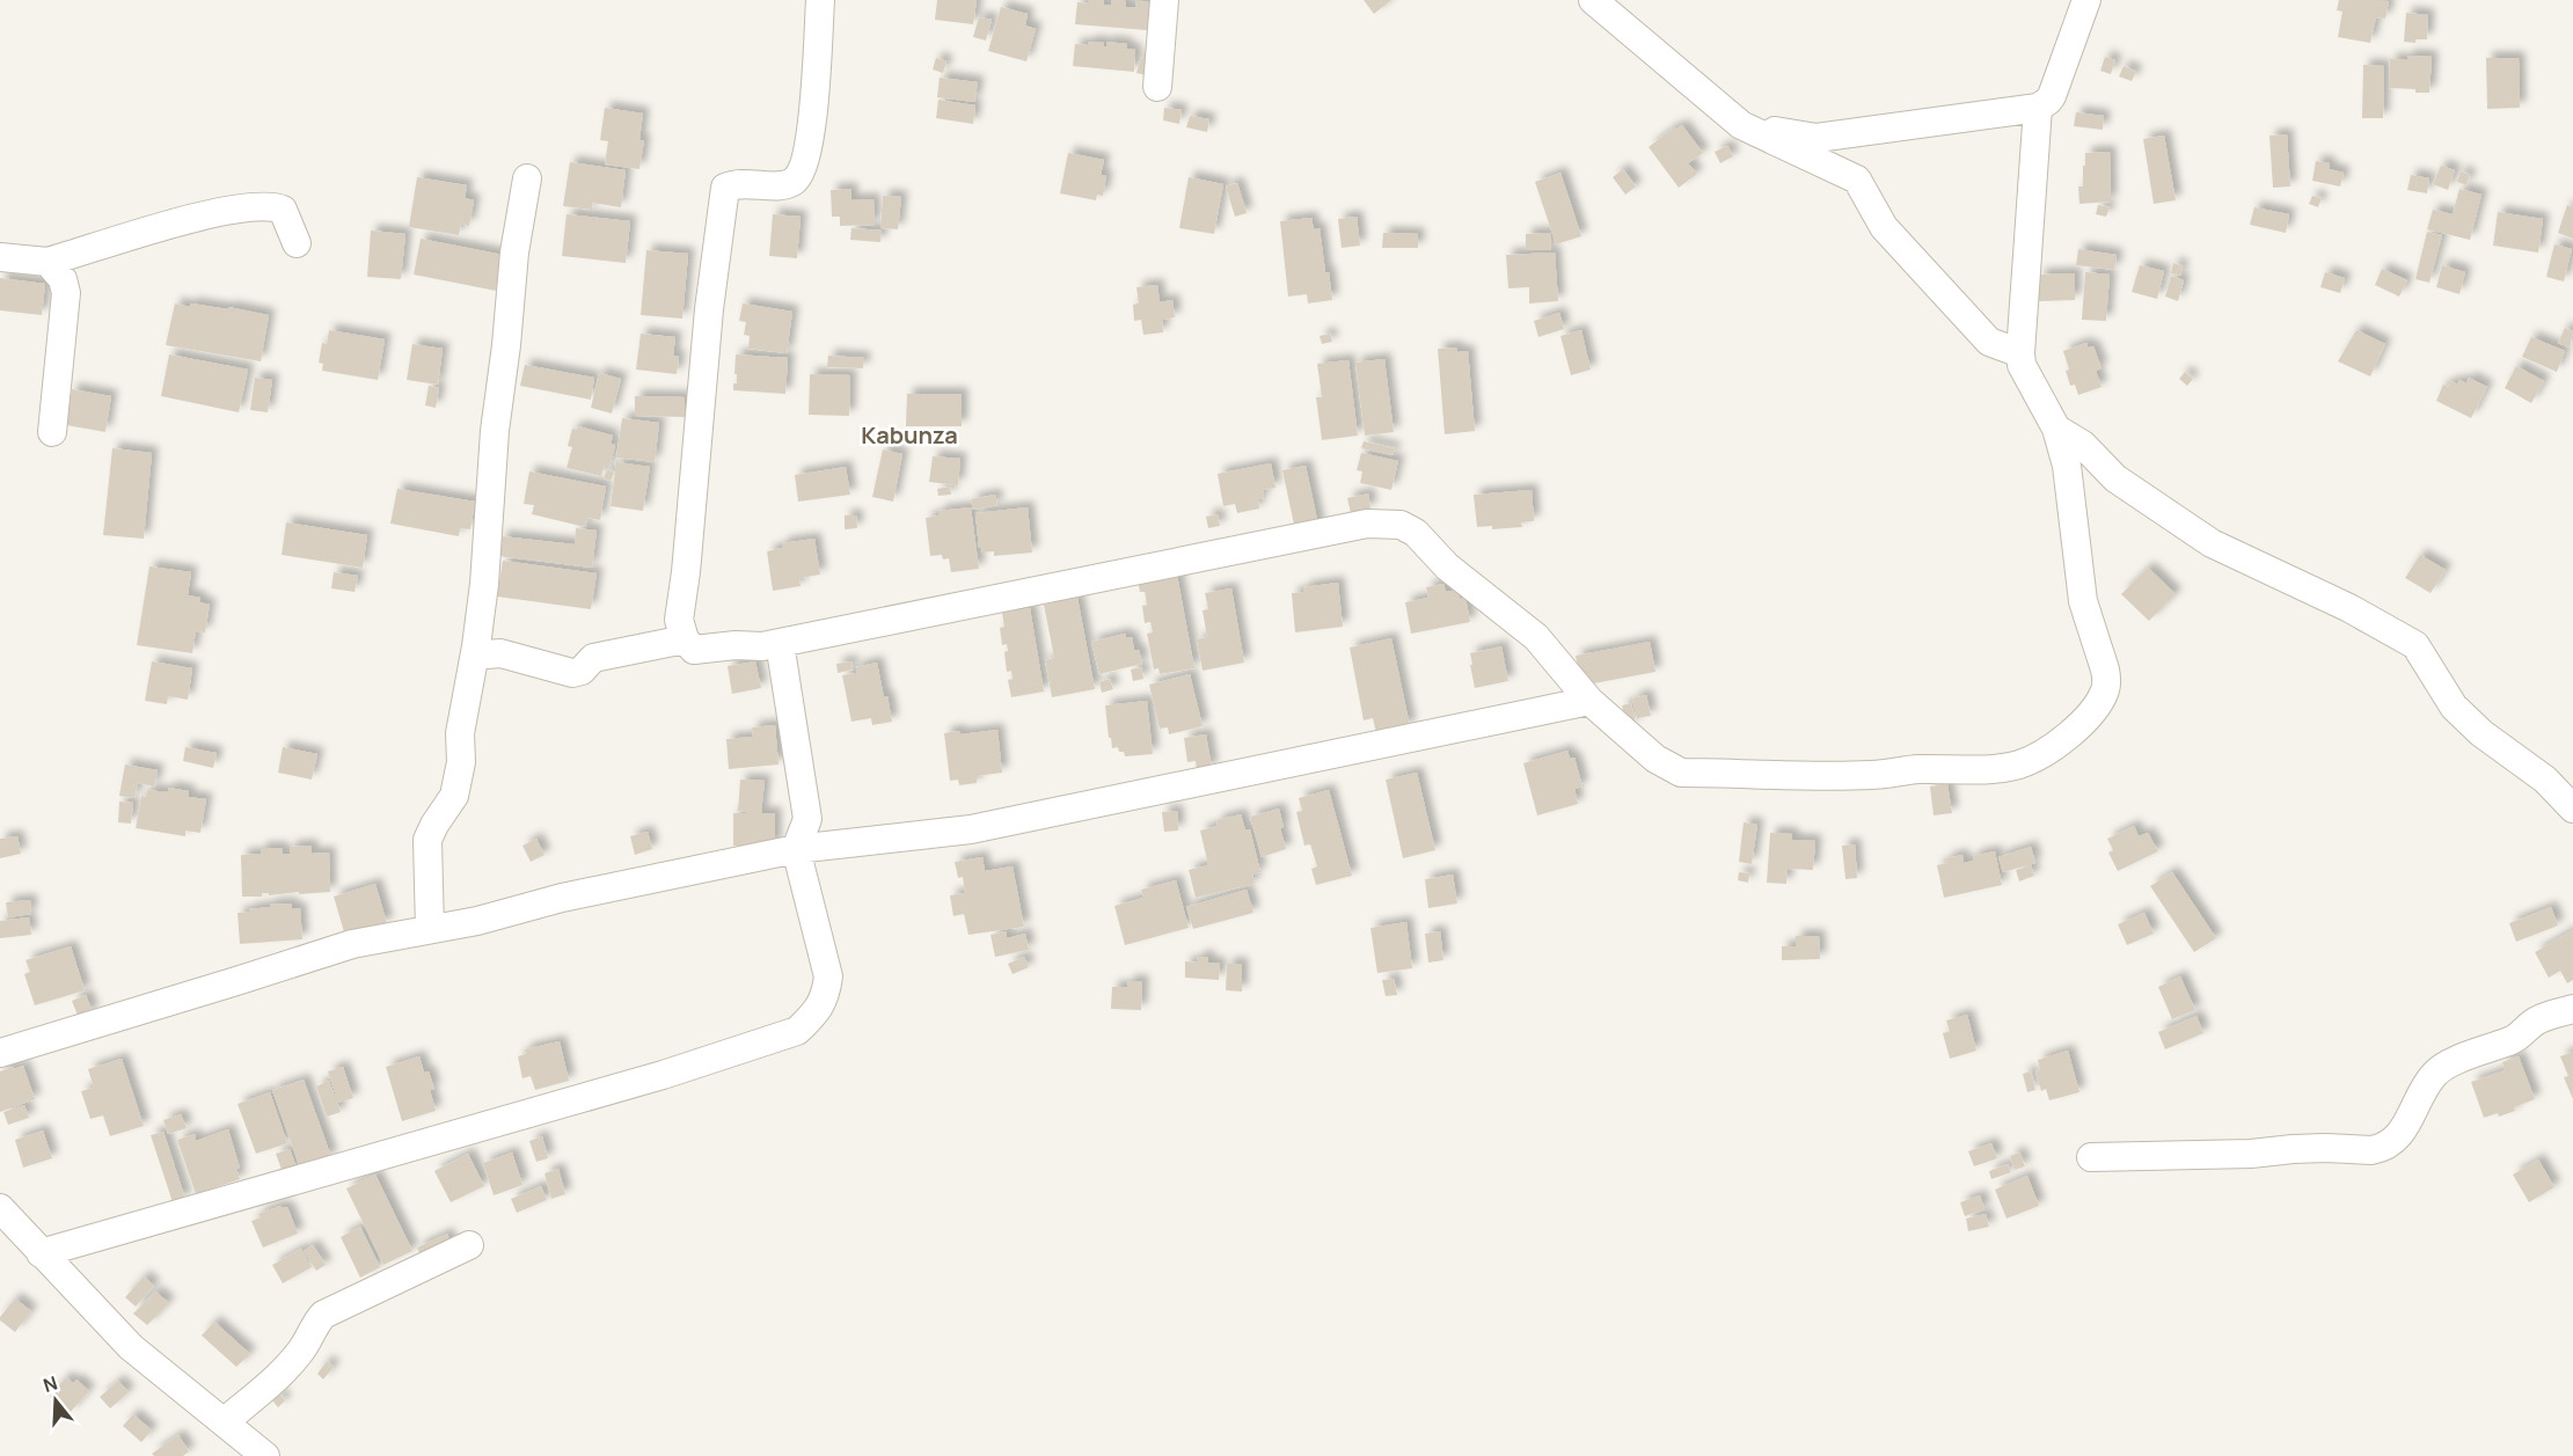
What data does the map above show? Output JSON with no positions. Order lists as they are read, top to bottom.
{
  "districts": ["Kabunza"],
  "north": "top"
}
